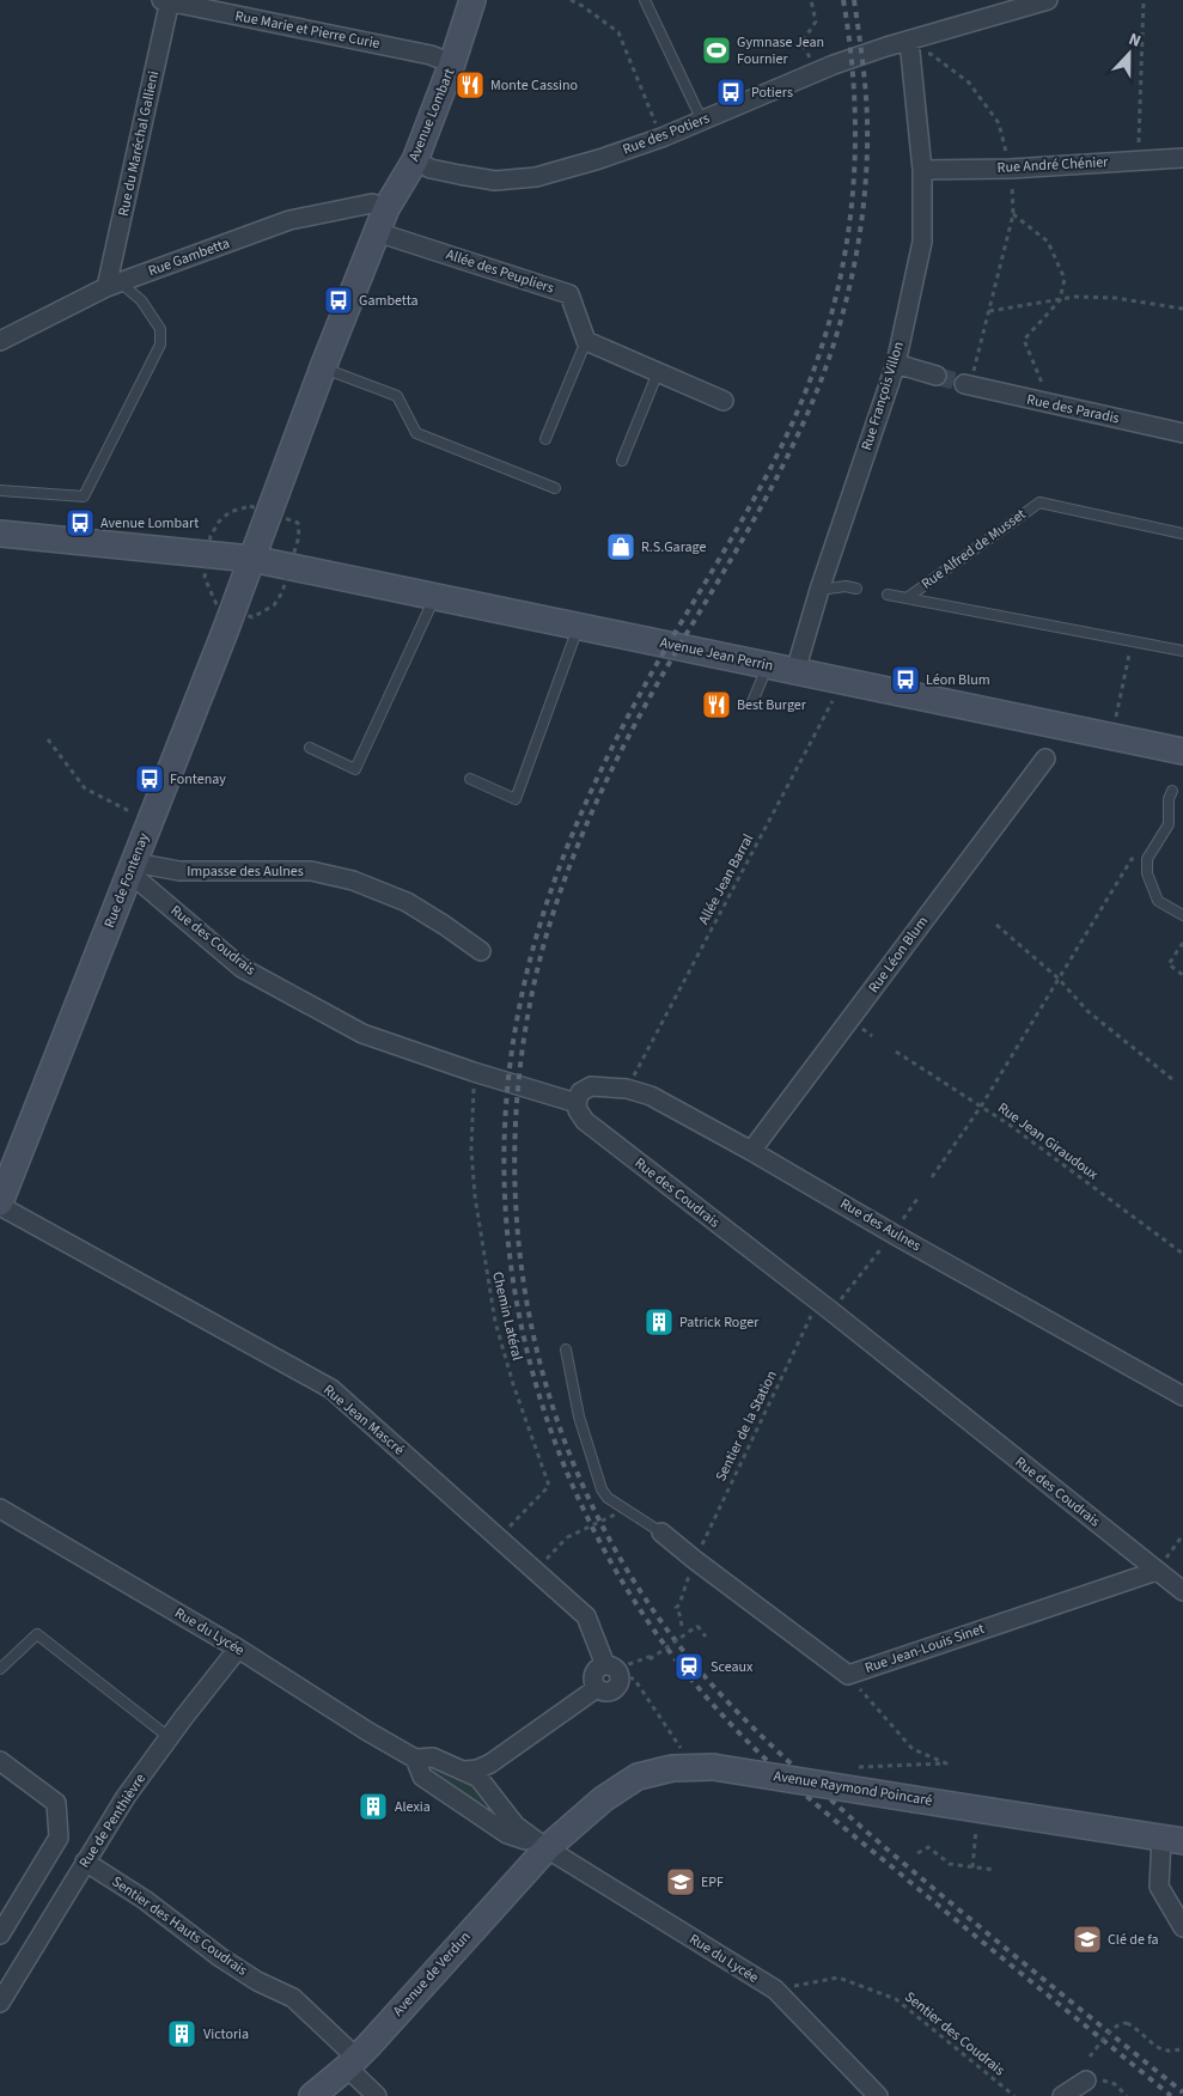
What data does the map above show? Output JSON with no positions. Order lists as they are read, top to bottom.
{
  "streets": {
    "main road": [
      "Avenue Lombart",
      "Avenue Jean Perrin",
      "Rue de Fontenay",
      "Avenue Raymond Poincaré",
      "Avenue de Verdun"
    ],
    "street": [
      "Rue Marie et Pierre Curie",
      "Rue des Potiers",
      "Rue du Maréchal Gallieni",
      "Rue André Chénier",
      "Rue Gambetta",
      "Allée des Peupliers",
      "Rue François Villon",
      "Rue des Paradis",
      "Impasse des Aulnes",
      "Rue des Coudrais",
      "Rue Léon Blum",
      "Rue des Aulnes",
      "Rue Jean Mascré",
      "Rue du Lycée",
      "Rue Jean-Louis Sinet",
      "Rue de Penthièvre",
      "Sentier des Hauts Coudrais"
    ],
    "lane": ["Rue Alfred de Musset"],
    "path": [
      "Allée Jean Barral",
      "Rue Jean Giraudoux",
      "Chemin Latéral",
      "Sentier de la Station",
      "Sentier des Coudrais"
    ]
  },
  "crossings": [
    ["Rue Marie et Pierre Curie", "Avenue Lombart"],
    ["Rue Marie et Pierre Curie", "Rue du Maréchal Gallieni"],
    ["Avenue Lombart", "Rue des Potiers"],
    ["Avenue Lombart", "Rue Gambetta"],
    ["Avenue Lombart", "Allée des Peupliers"],
    ["Avenue Lombart", "Avenue Jean Perrin"],
    ["Avenue Lombart", "Rue de Fontenay"],
    ["Rue des Potiers", "Rue François Villon"],
    ["Rue du Maréchal Gallieni", "Rue Gambetta"],
    ["Rue André Chénier", "Rue François Villon"],
    ["Rue François Villon", "Avenue Jean Perrin"],
    ["Avenue Jean Perrin", "Allée Jean Barral"],
    ["Avenue Jean Perrin", "Rue de Fontenay"],
    ["Impasse des Aulnes", "Rue de Fontenay"],
    ["Impasse des Aulnes", "Rue des Coudrais"],
    ["Allée Jean Barral", "Rue des Aulnes"],
    ["Rue de Fontenay", "Rue des Coudrais"],
    ["Rue de Fontenay", "Rue Jean Mascré"],
    ["Rue des Coudrais", "Rue des Aulnes"],
    ["Rue des Coudrais", "Chemin Latéral"],
    ["Rue des Coudrais", "Sentier de la Station"],
    ["Rue des Coudrais", "Rue Jean-Louis Sinet"],
    ["Rue Léon Blum", "Rue des Aulnes"],
    ["Rue des Aulnes", "Sentier de la Station"],
    ["Chemin Latéral", "Rue Jean Mascré"],
    ["Sentier de la Station", "Rue Jean-Louis Sinet"],
    ["Rue du Lycée", "Avenue Raymond Poincaré"],
    ["Rue du Lycée", "Rue de Penthièvre"],
    ["Rue du Lycée", "Avenue de Verdun"],
    ["Rue du Lycée", "Sentier des Coudrais"],
    ["Avenue Raymond Poincaré", "Avenue de Verdun"],
    ["Rue de Penthièvre", "Sentier des Hauts Coudrais"],
    ["Sentier des Hauts Coudrais", "Avenue de Verdun"]
  ],
  "places": {
    "sports": ["Gymnase Jean Fournier"],
    "restaurant": ["Monte Cassino", "Best Burger"],
    "bus stop": [
      "Potiers",
      "Gambetta",
      "Avenue Lombart",
      "Léon Blum",
      "Fontenay"
    ],
    "shop": ["R.S.Garage"],
    "building": ["Patrick Roger", "Alexia", "Victoria"],
    "station": ["Sceaux"],
    "school or university": ["EPF", "Clé de fa"]
  },
  "north": "top"
}
